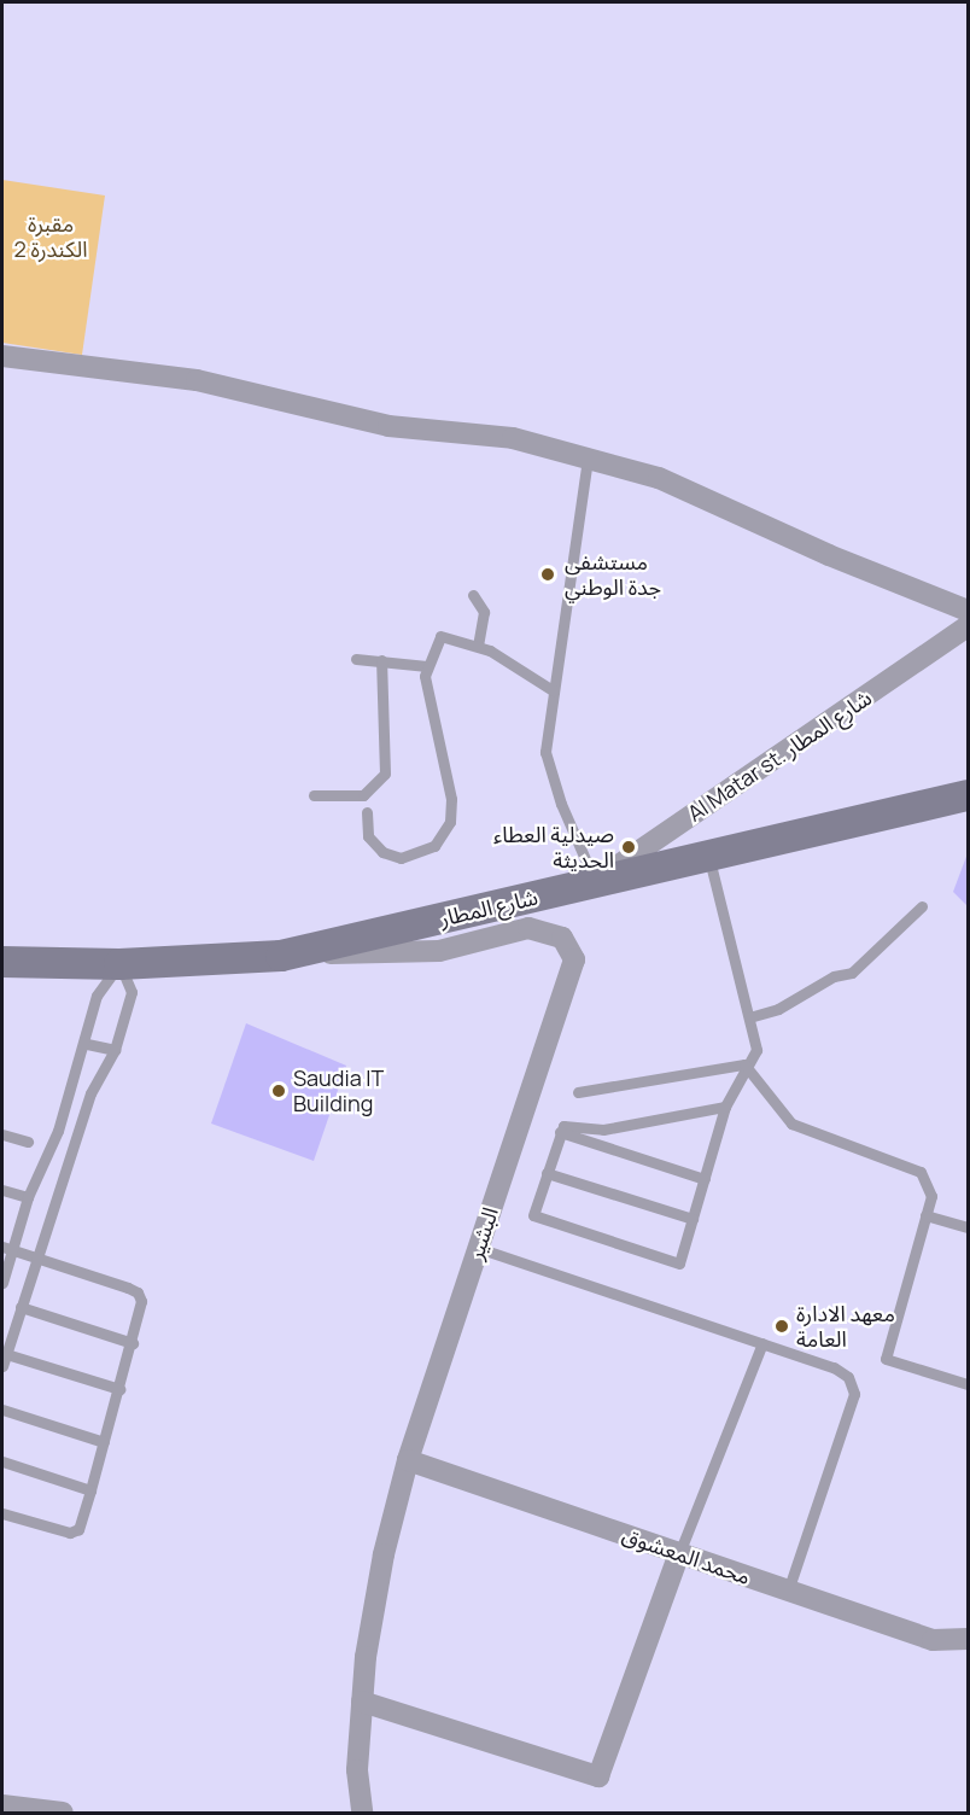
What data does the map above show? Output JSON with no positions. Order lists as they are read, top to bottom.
{
  "streets": {
    "main road": ["شارع المطار"],
    "street": ["Al Matar st. شارع المطار", "البشير", "محمد المعشوق"]
  },
  "crossings": [
    ["Al Matar st. شارع المطار", "شارع المطار"],
    ["شارع المطار", "البشير"],
    ["البشير", "محمد المعشوق"]
  ],
  "parks": ["مقبرة الكندرة 2"],
  "places": [
    "مستشفى جدة الوطني",
    "صيدلية العطاء الحديثة",
    "Saudia IT Building",
    "معهد الادارة العامة"
  ]
}
